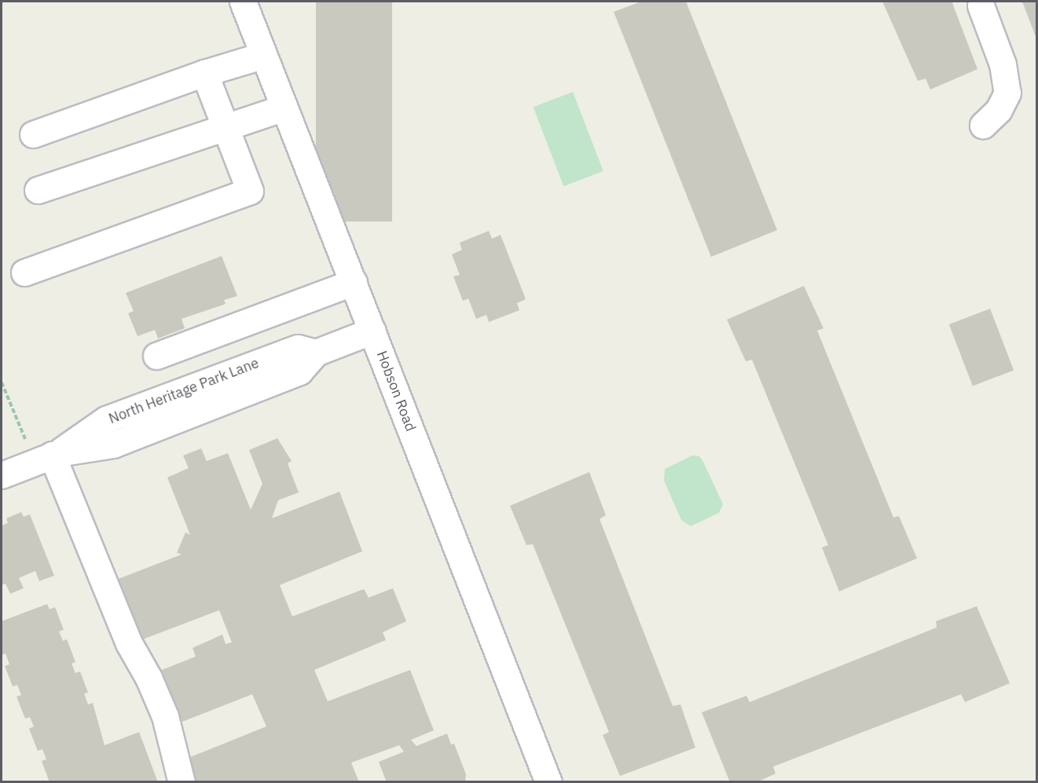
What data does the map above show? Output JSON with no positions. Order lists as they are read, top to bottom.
{
  "streets": {
    "street": ["North Heritage Park Lane", "Hobson Road"]
  },
  "crossings": [
    ["North Heritage Park Lane", "Hobson Road"]
  ]
}
